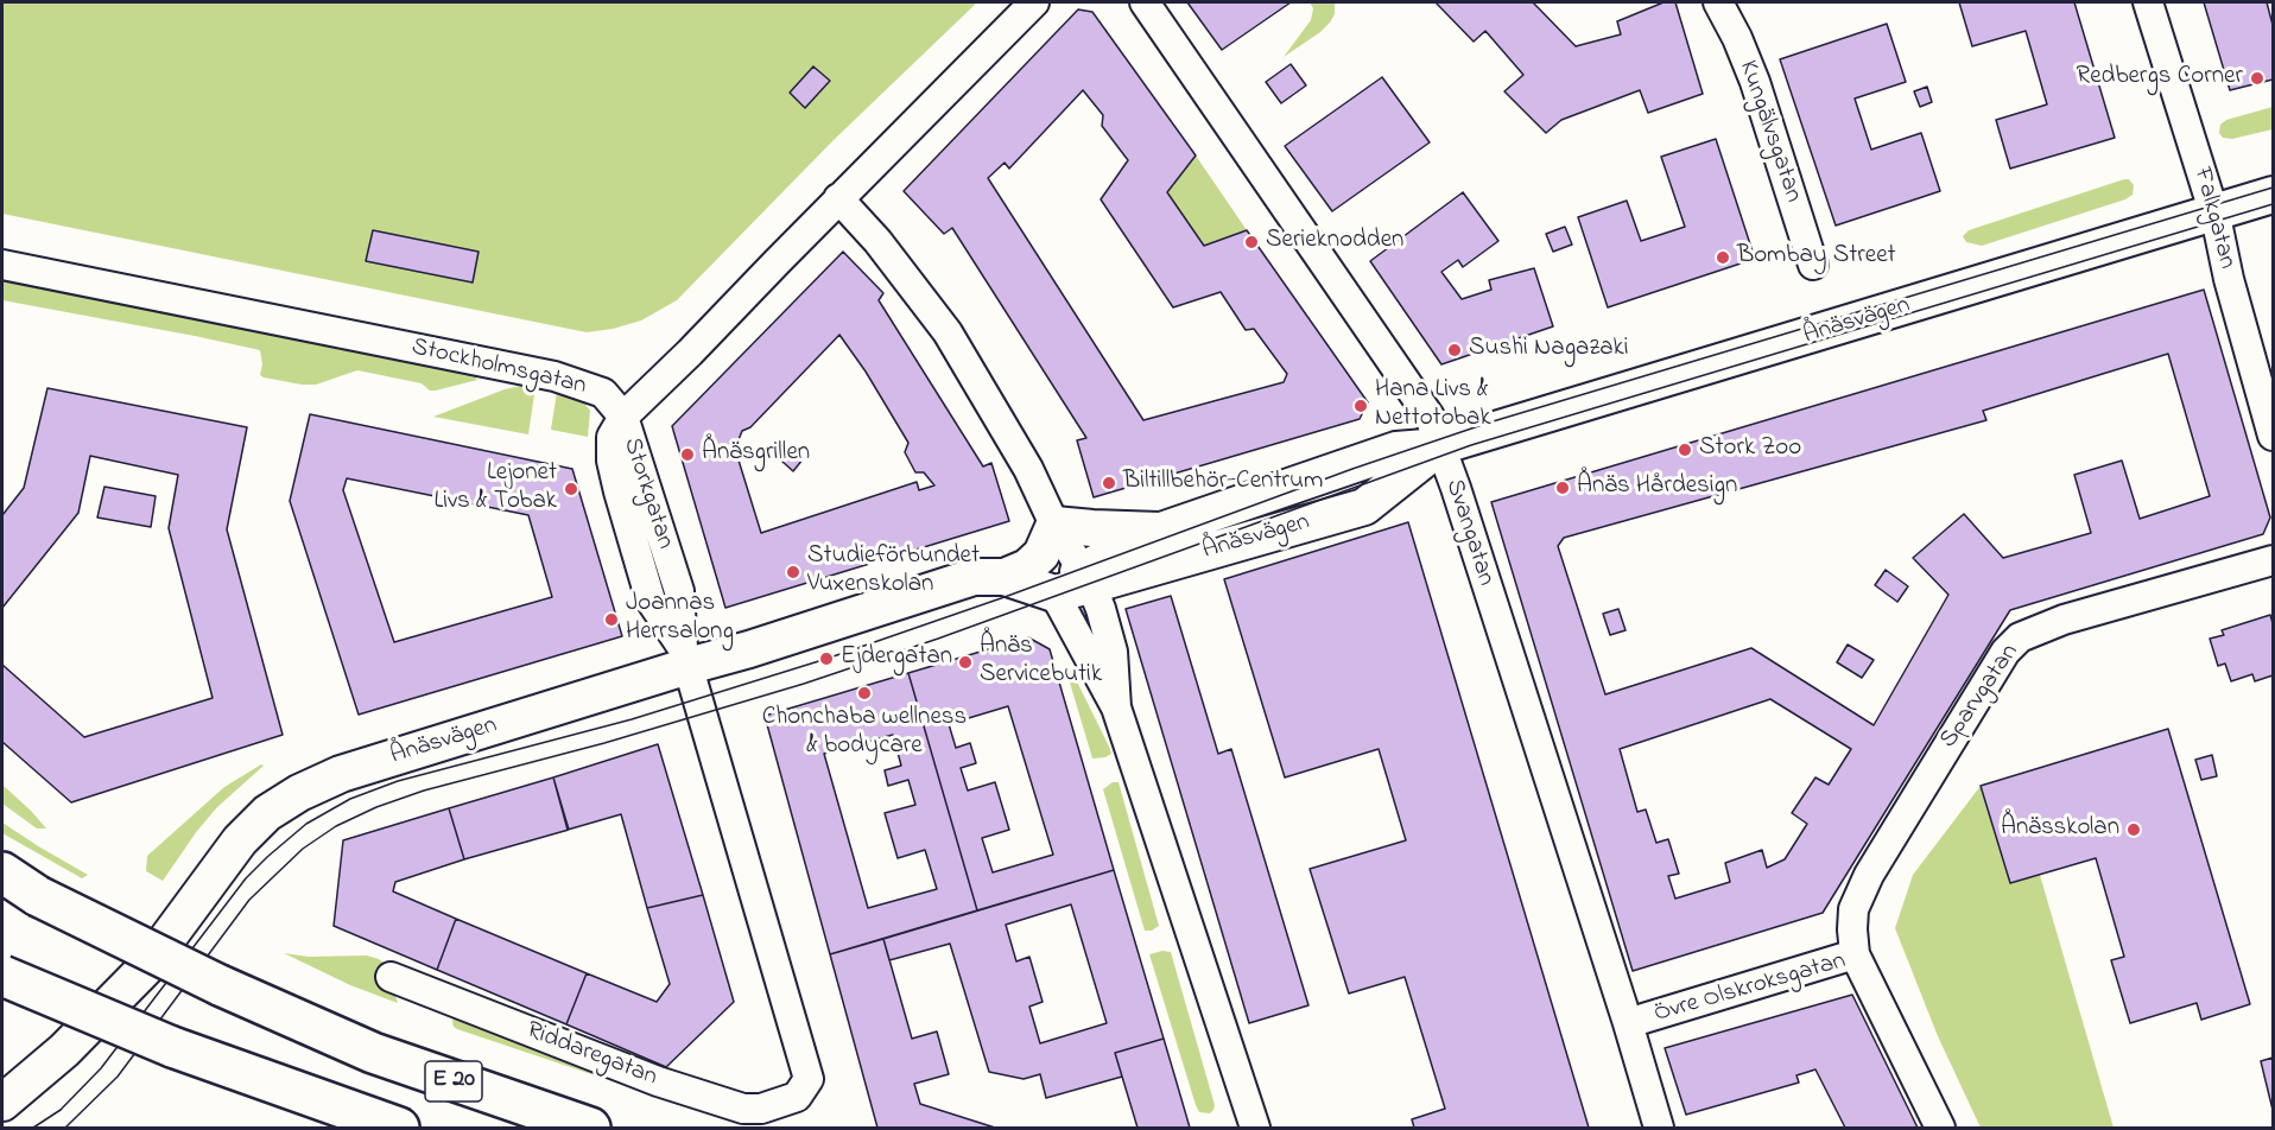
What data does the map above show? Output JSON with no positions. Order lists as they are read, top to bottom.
{
  "streets": {
    "highway": ["E 20"],
    "street": [
      "Kungälvsgatan",
      "Falkgatan",
      "Ånäsvägen",
      "Stockholmsgatan",
      "Storkgatan",
      "Svangatan",
      "Sparvgatan",
      "Övre Olskroksgatan",
      "Riddaregatan"
    ]
  },
  "crossings": [
    ["Falkgatan", "Ånäsvägen"],
    ["Ånäsvägen", "Storkgatan"],
    ["Ånäsvägen", "Svangatan"],
    ["Stockholmsgatan", "Storkgatan"],
    ["Storkgatan", "Riddaregatan"],
    ["Svangatan", "Övre Olskroksgatan"],
    ["Sparvgatan", "Övre Olskroksgatan"]
  ],
  "places": [
    "Redbergs Corner",
    "Serieknodden",
    "Bombay Street",
    "Sushi Nagazaki",
    "Hana Livs & Nettotobak",
    "Stork Zoo",
    "Ånäsgrillen",
    "Biltillbehör-Centrum",
    "Ånäs Hårdesign",
    "Lejonet Livs & Tobak",
    "Studieförbundet Vuxenskolan",
    "Joannas Herrsalong",
    "Ejdergatan",
    "Ånäs Servicebutik",
    "Chonchaba wellness & bodycare",
    "Ånässkolan"
  ]
}
